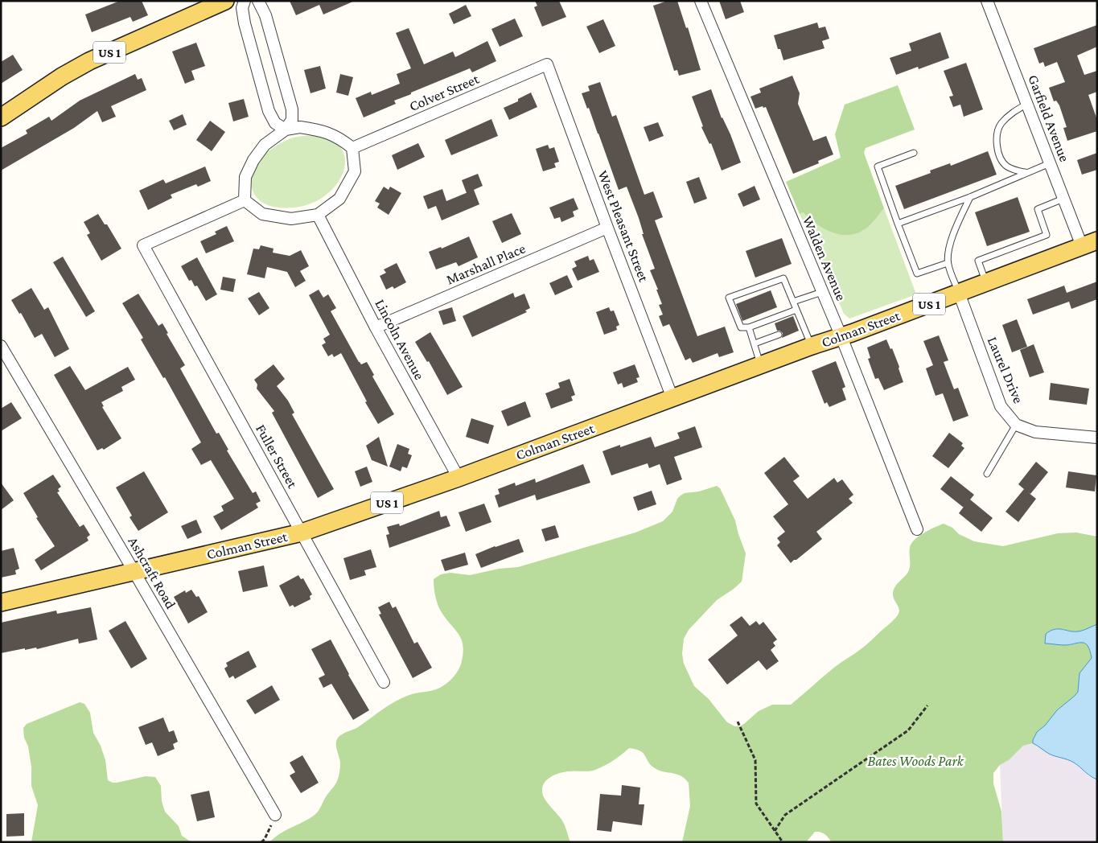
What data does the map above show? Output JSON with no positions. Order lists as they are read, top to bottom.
{
  "streets": {
    "main road": ["US 1", "Colman Street"],
    "street": [
      "Colver Street",
      "Garfield Avenue",
      "West Pleasant Street",
      "Walden Avenue",
      "Marshall Place",
      "Lincoln Avenue",
      "Laurel Drive",
      "Fuller Street",
      "Ashcraft Road"
    ]
  },
  "crossings": [
    ["Colver Street", "West Pleasant Street"],
    ["Colver Street", "Lincoln Avenue"],
    ["Colver Street", "Fuller Street"],
    ["Garfield Avenue", "Colman Street"],
    ["West Pleasant Street", "Marshall Place"],
    ["West Pleasant Street", "Colman Street"],
    ["Walden Avenue", "Colman Street"],
    ["Marshall Place", "Lincoln Avenue"],
    ["Colman Street", "Lincoln Avenue"],
    ["Colman Street", "Laurel Drive"],
    ["Colman Street", "Fuller Street"],
    ["Colman Street", "Ashcraft Road"],
    ["Lincoln Avenue", "Fuller Street"]
  ],
  "parks": ["Bates Woods Park"]
}
